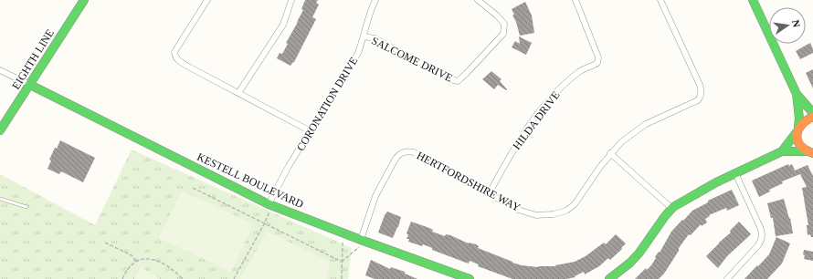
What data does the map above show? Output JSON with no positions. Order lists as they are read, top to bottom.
{
  "streets": {
    "street": [
      "EIGHTH LINE",
      "SALCOME DRIVE",
      "CORONATION DRIVE",
      "HILDA DRIVE",
      "KESTELL BOULEVARD",
      "HERTFORDSHIRE WAY"
    ]
  },
  "crossings": [
    ["EIGHTH LINE", "KESTELL BOULEVARD"],
    ["SALCOME DRIVE", "CORONATION DRIVE"],
    ["CORONATION DRIVE", "KESTELL BOULEVARD"],
    ["HILDA DRIVE", "HERTFORDSHIRE WAY"],
    ["KESTELL BOULEVARD", "HERTFORDSHIRE WAY"]
  ],
  "north": "right"
}
